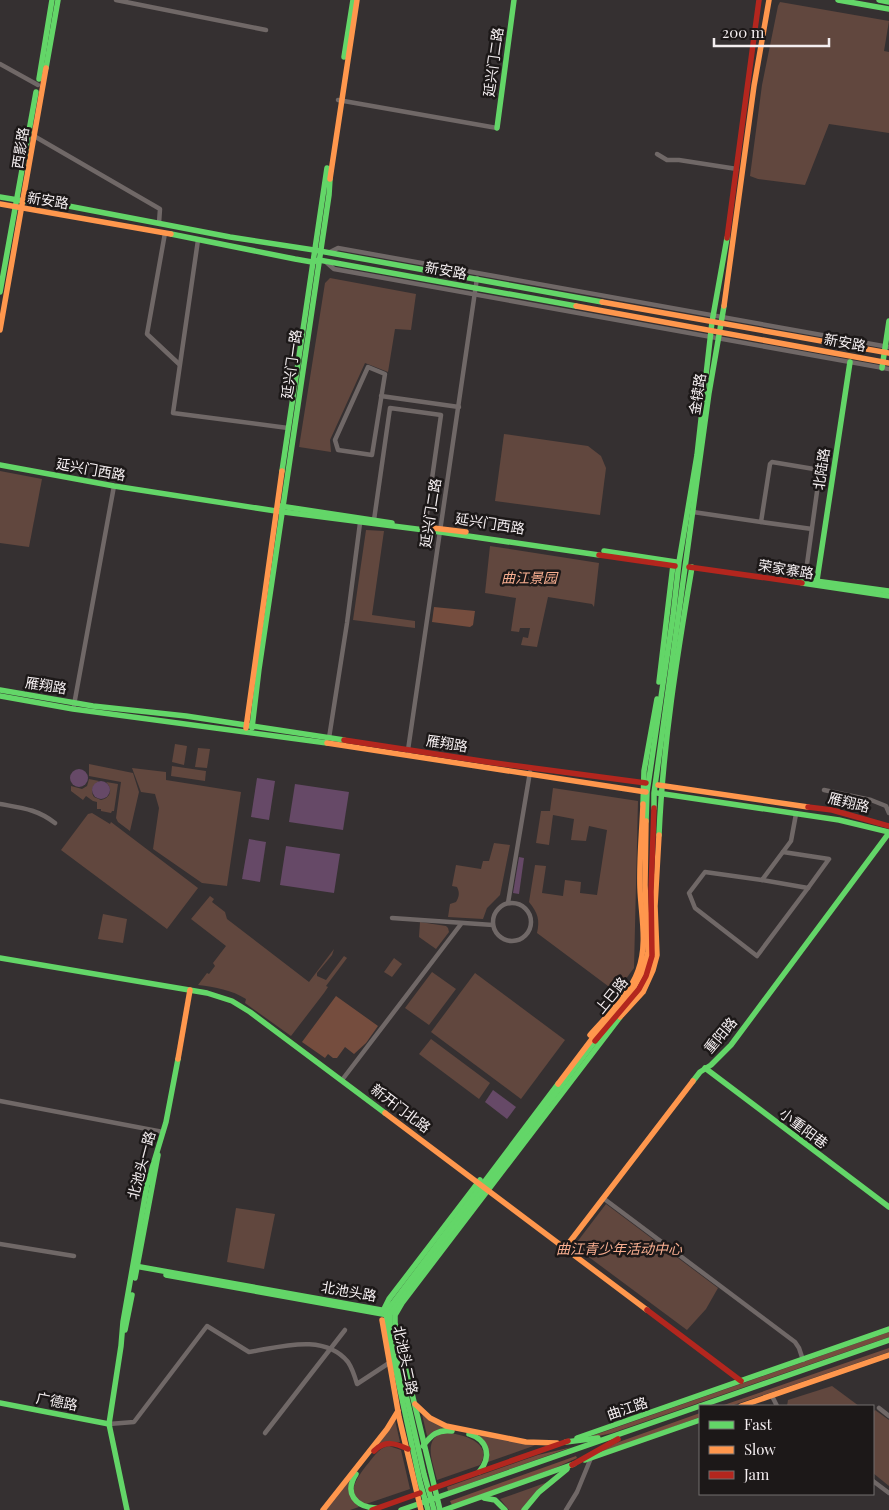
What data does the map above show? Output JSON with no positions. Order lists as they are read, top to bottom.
{
  "streets": {
    "main road": [
      "延兴门二路",
      "西影路",
      "新安路",
      "延兴门一路",
      "金犊路",
      "延兴门西路",
      "北陆路",
      "荣家寨路",
      "雁翔路",
      "上巳路",
      "重阳路",
      "新开门北路",
      "小重阳巷",
      "北池头一路",
      "北池头路",
      "北池头二路",
      "广德路",
      "曲江路"
    ]
  },
  "crossings": [
    ["延兴门二路", "新安路"],
    ["延兴门二路", "延兴门西路"],
    ["延兴门二路", "雁翔路"],
    ["西影路", "新安路"],
    ["新安路", "延兴门一路"],
    ["新安路", "金犊路"],
    ["延兴门一路", "延兴门西路"],
    ["延兴门一路", "雁翔路"],
    ["金犊路", "延兴门西路"],
    ["金犊路", "荣家寨路"],
    ["金犊路", "雁翔路"],
    ["金犊路", "上巳路"],
    ["延兴门西路", "荣家寨路"],
    ["北陆路", "荣家寨路"],
    ["雁翔路", "上巳路"],
    ["雁翔路", "重阳路"],
    ["上巳路", "新开门北路"],
    ["上巳路", "北池头二路"],
    ["重阳路", "新开门北路"],
    ["重阳路", "小重阳巷"],
    ["新开门北路", "北池头一路"],
    ["新开门北路", "北池头二路"],
    ["新开门北路", "曲江路"],
    ["北池头一路", "北池头路"],
    ["北池头一路", "广德路"],
    ["北池头路", "北池头二路"]
  ],
  "parks": ["曲江景园", "曲江青少年活动中心"],
  "legend": ["Fast", "Slow", "Jam"],
  "scale_bar": "200 m"
}
